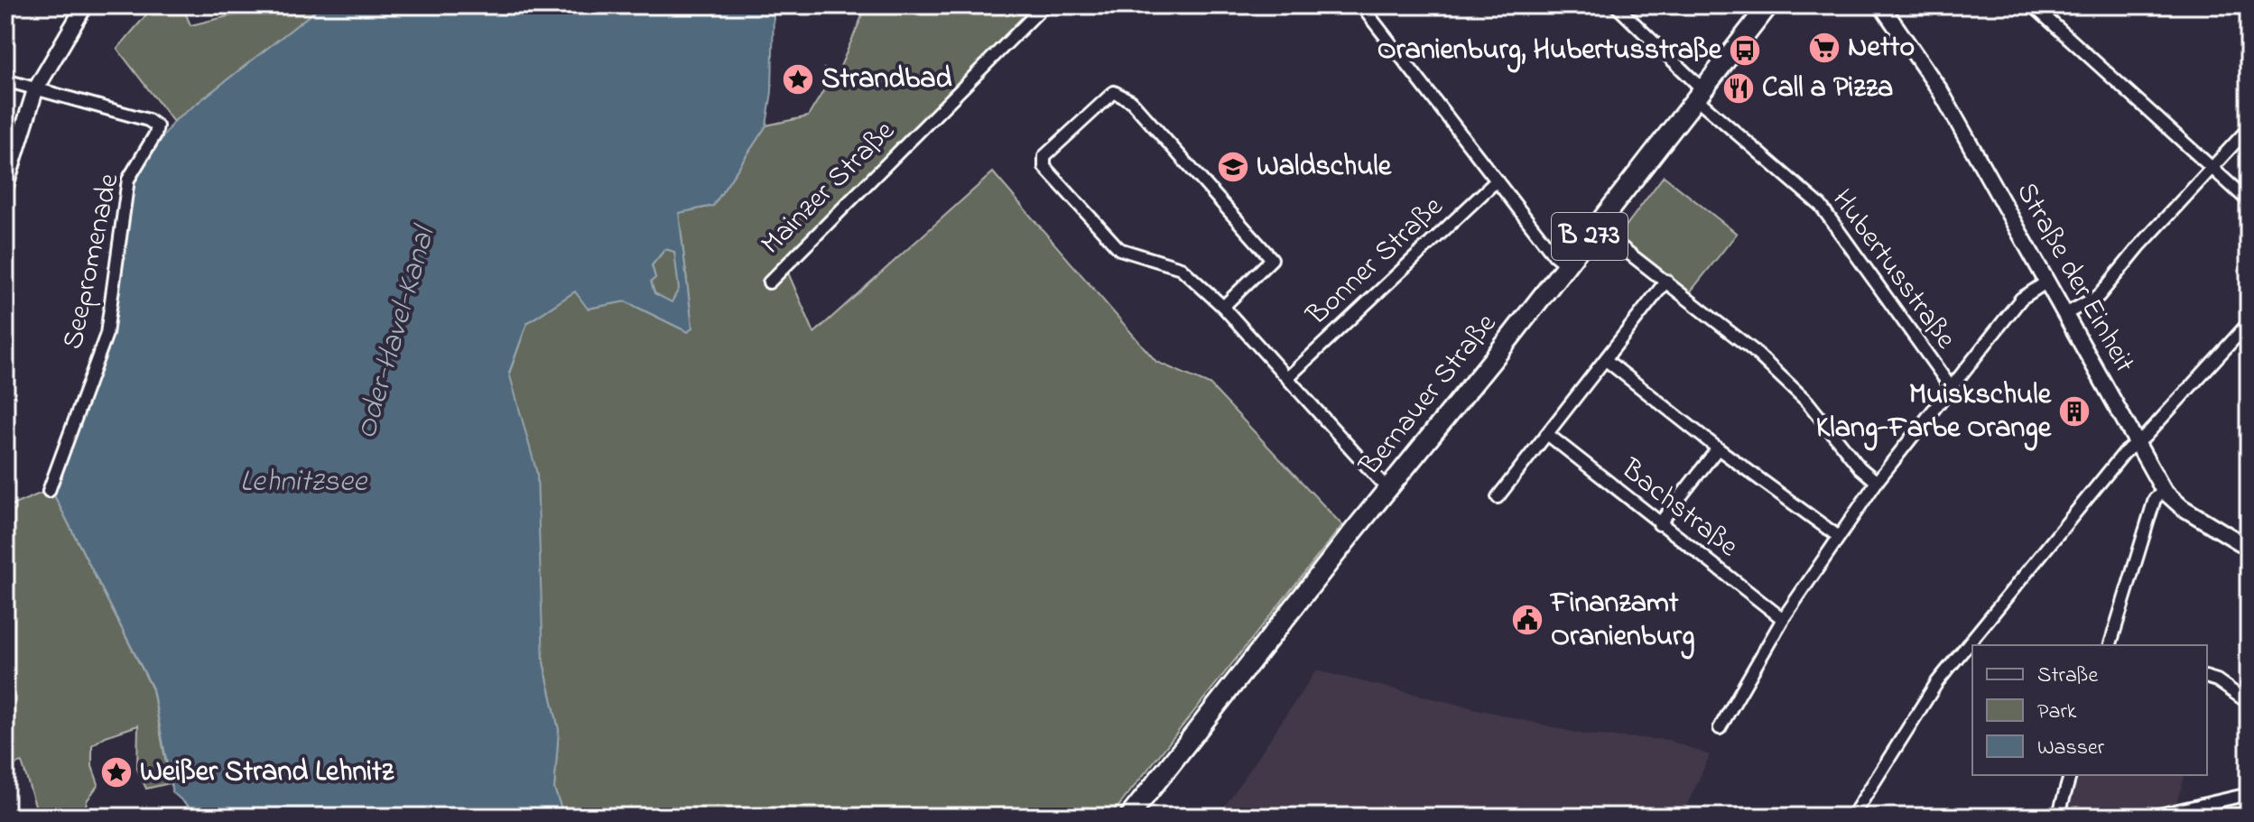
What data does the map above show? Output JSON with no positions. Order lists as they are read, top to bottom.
{
  "streets": {
    "main road": ["B 273", "Bernauer Straße"],
    "street": [
      "Mainzer Straße",
      "Seepromenade",
      "Bonner Straße",
      "Hubertusstraße",
      "Straße der Einheit",
      "Bachstraße"
    ]
  },
  "crossings": [
    ["Hubertusstraße", "Bernauer Straße"]
  ],
  "water": ["Oder-Havel-Kanal", "Lehnitzsee"],
  "places": {
    "supermarket": ["Netto"],
    "bus stop": ["Oranienburg, Hubertusstraße"],
    "place": ["Strandbad", "Weißer Strand Lehnitz"],
    "restaurant": ["Call a Pizza"],
    "school or university": ["Waldschule"],
    "building": ["Muiskschule Klang-Farbe Orange"],
    "public building": ["Finanzamt Oranienburg"]
  },
  "legend": ["Straße", "Park", "Wasser"]
}
